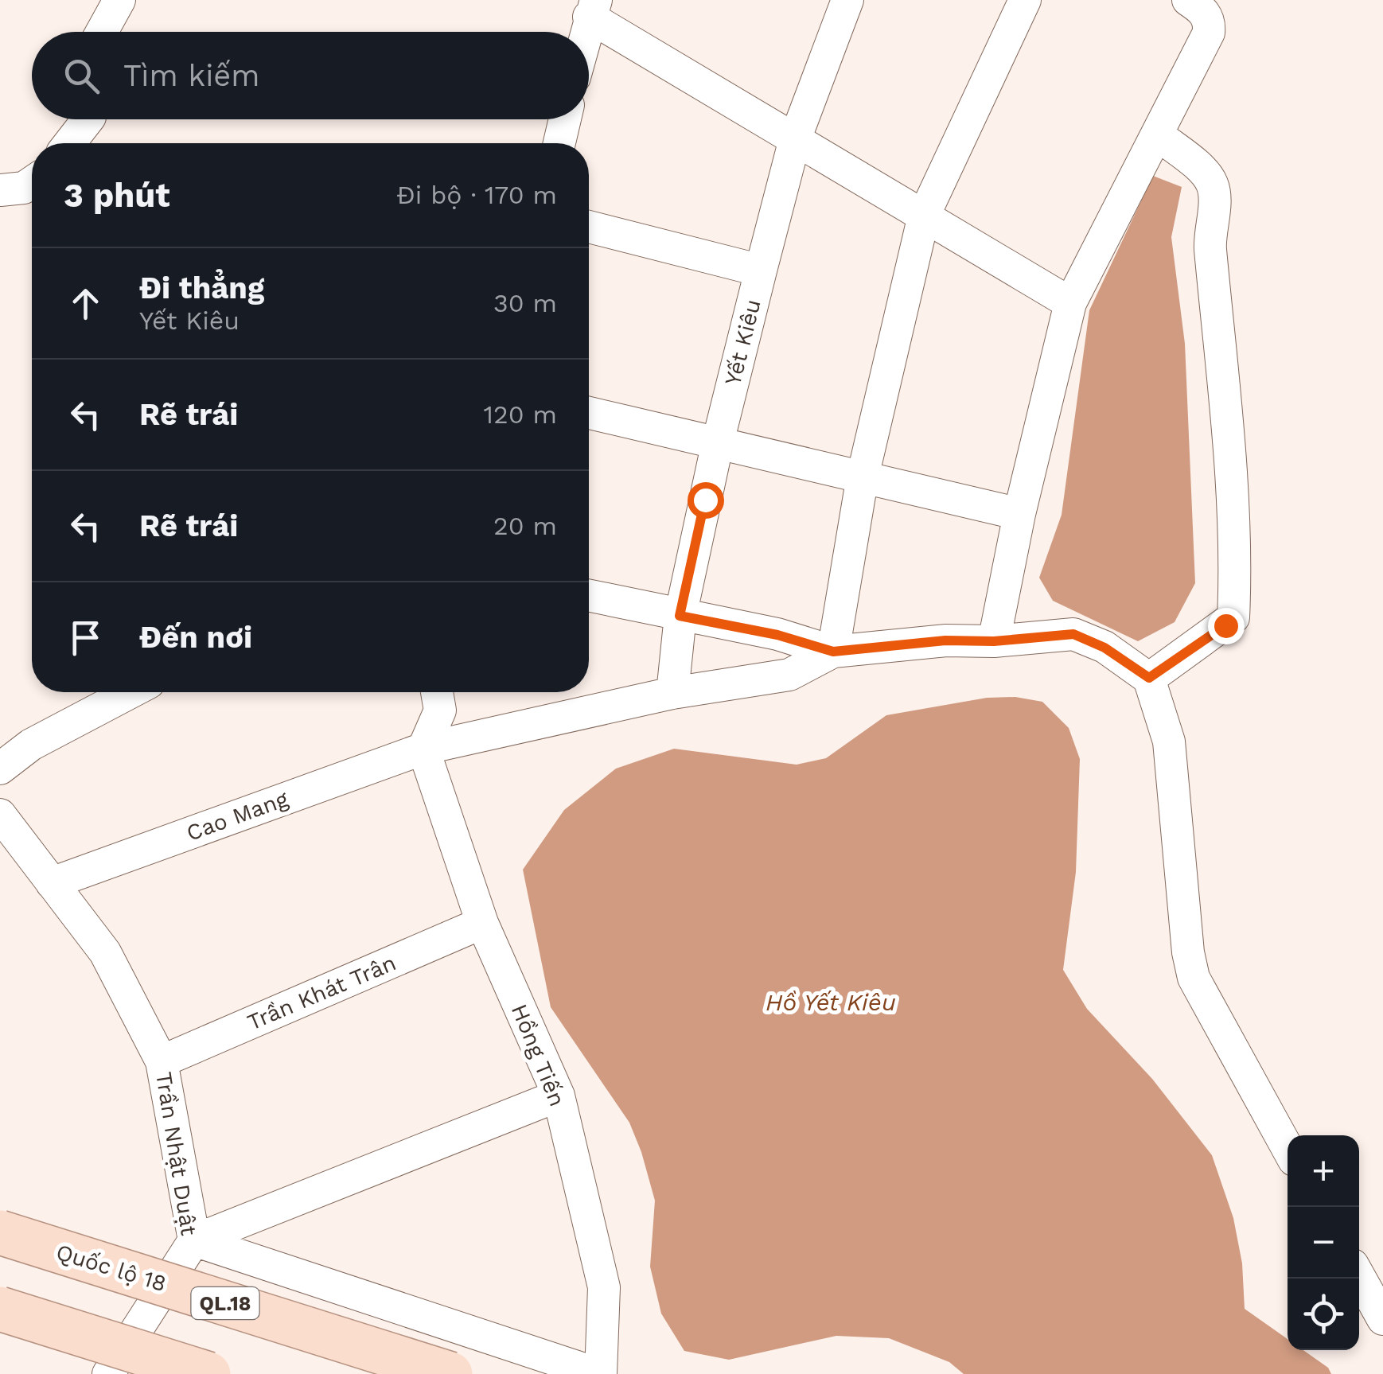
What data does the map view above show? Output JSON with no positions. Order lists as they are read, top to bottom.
{
  "streets": {
    "main road": ["Quốc lộ 18", "QL.18"],
    "street": [
      "Yết Kiêu",
      "Cao Mang",
      "Trần Khát Trân",
      "Hồng Tiến",
      "Trần Nhật Duật"
    ]
  },
  "crossings": [
    ["Yết Kiêu", "Cao Mang"],
    ["Cao Mang", "Hồng Tiến"],
    ["Cao Mang", "Trần Nhật Duật"],
    ["Trần Khát Trân", "Hồng Tiến"],
    ["Trần Khát Trân", "Trần Nhật Duật"]
  ],
  "water": ["Hồ Yết Kiêu"],
  "page": {
    "search": "Tìm kiếm",
    "heading": ["3 phút", "Đi bộ · 170 m"],
    "list": [
      ["Đi thẳng", "Yết Kiêu", "30 m"],
      ["Rẽ trái", "120 m"],
      ["Rẽ trái", "20 m"],
      "Đến nơi"
    ],
    "map_buttons": ["+", "−"]
  }
}
